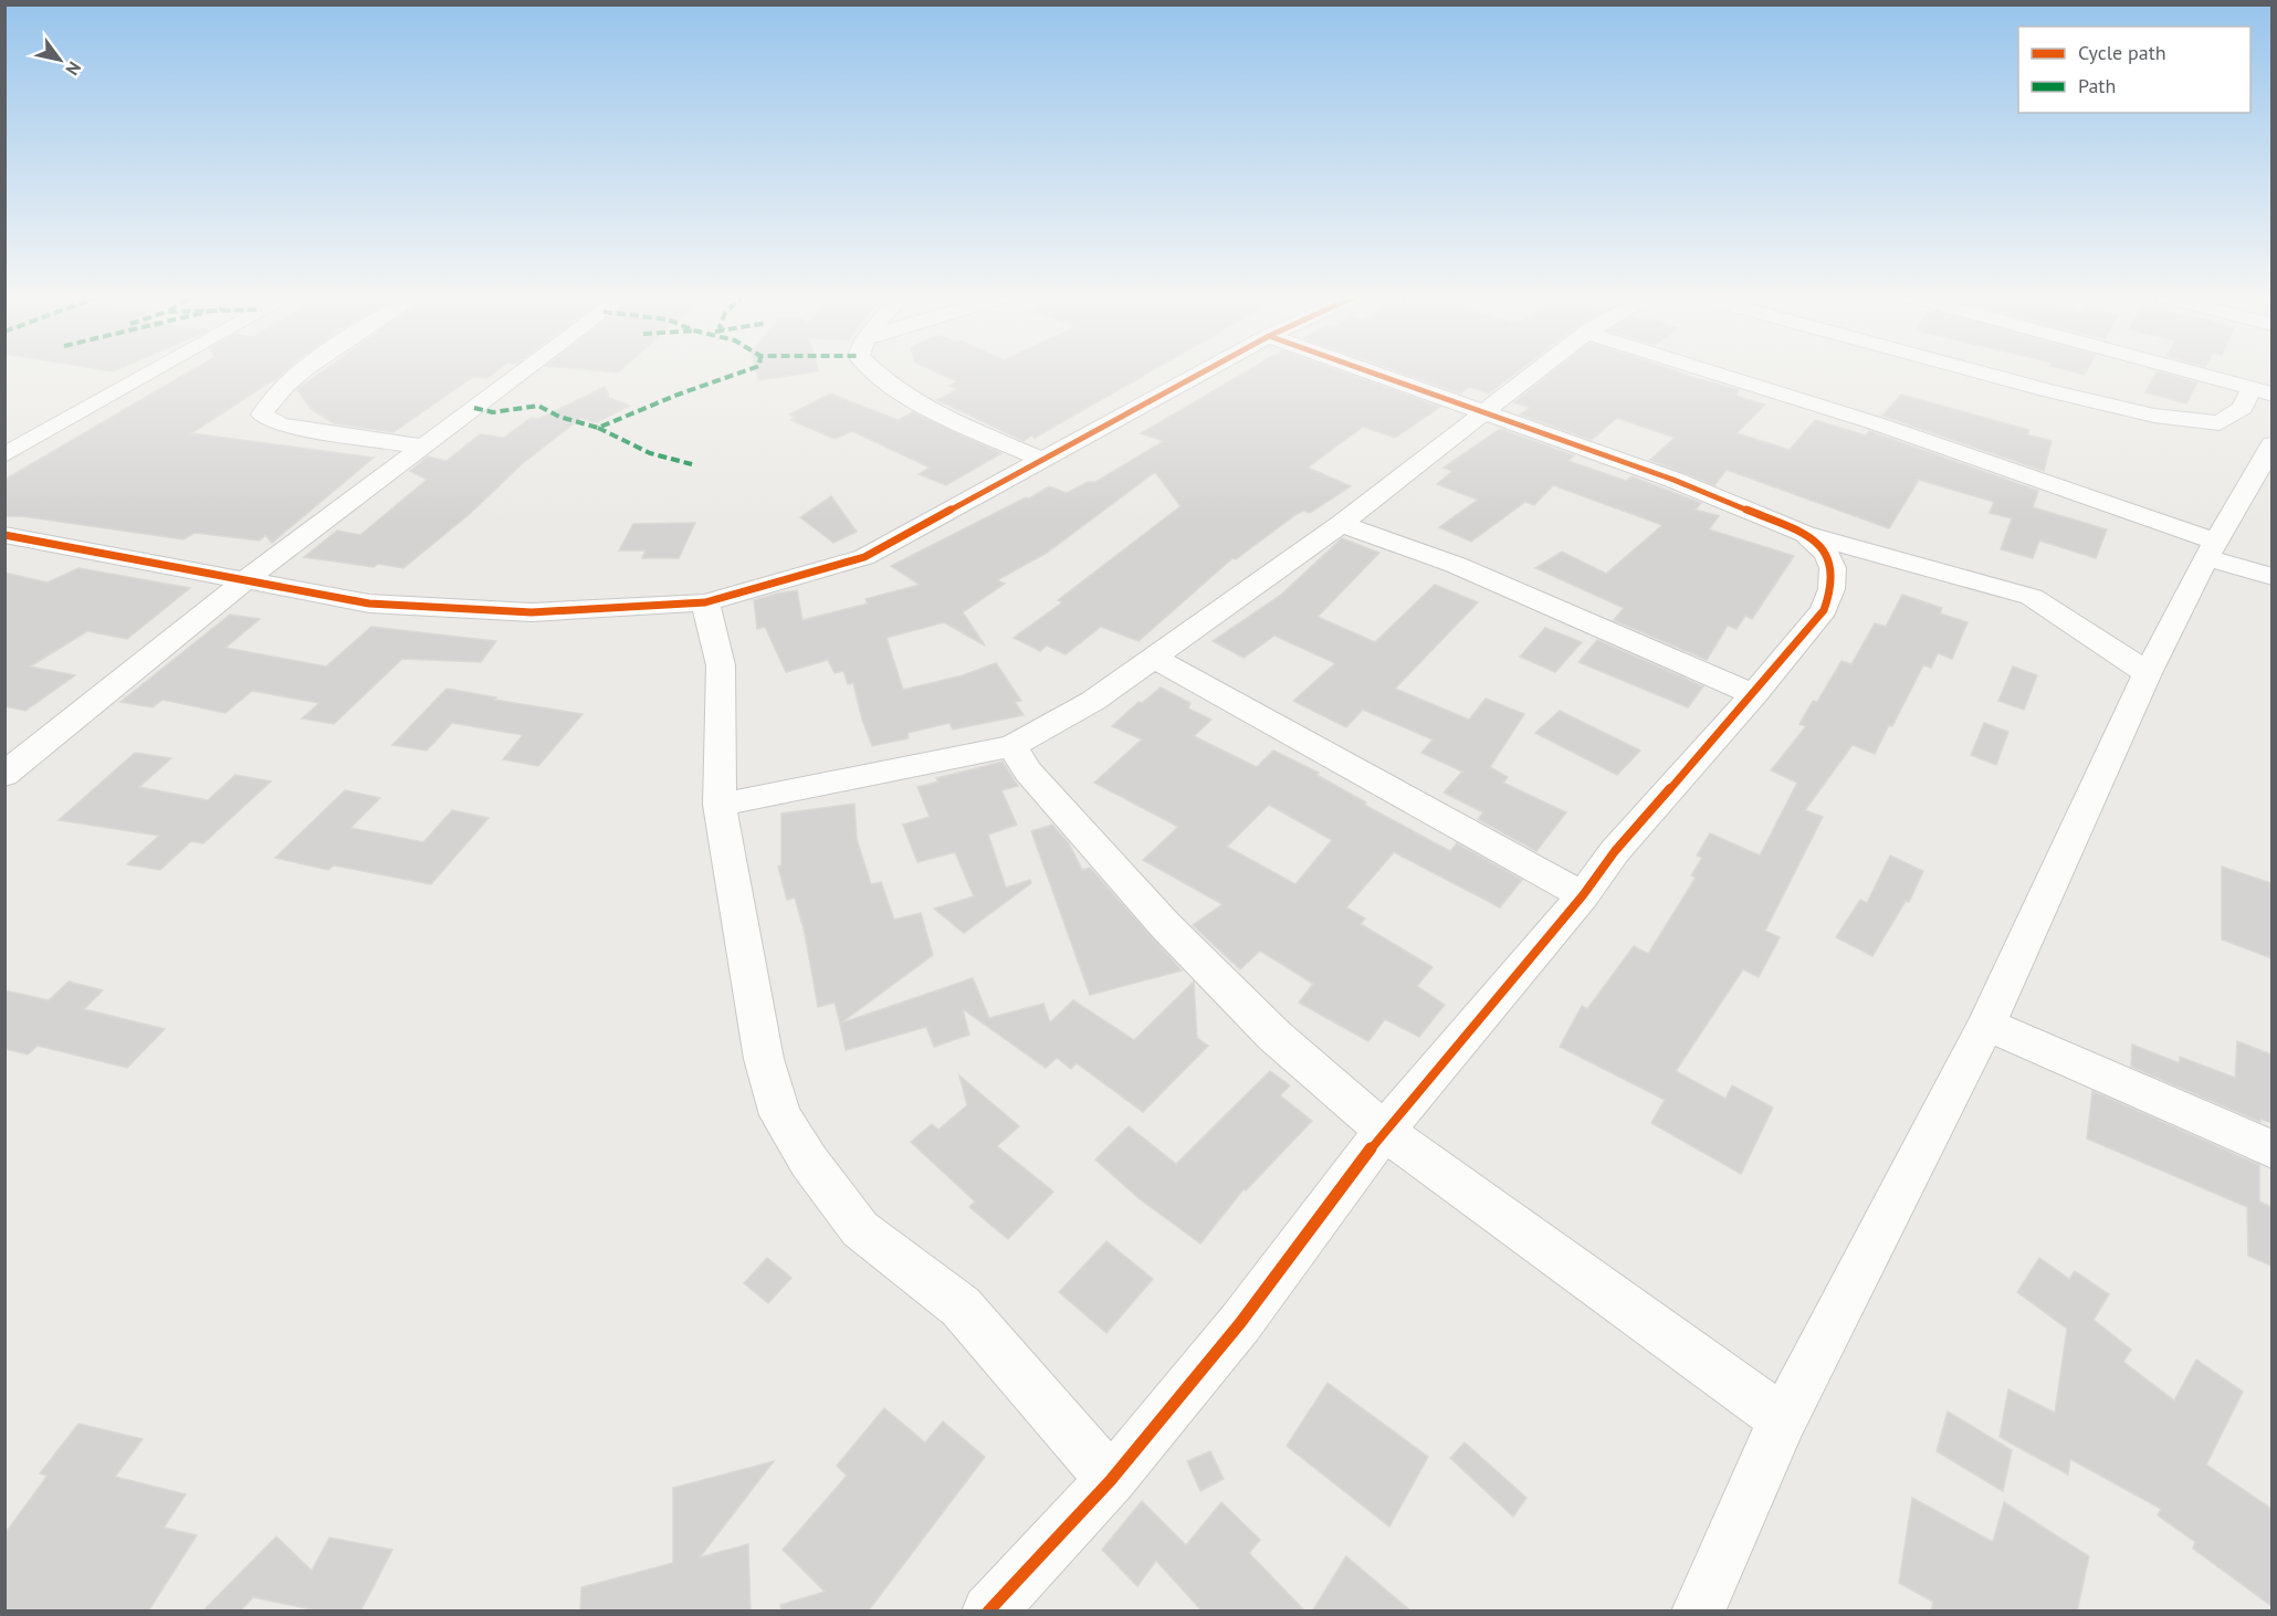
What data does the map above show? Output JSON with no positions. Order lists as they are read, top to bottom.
{
  "legend": ["Cycle path", "Path"],
  "north": "bottom right"
}
